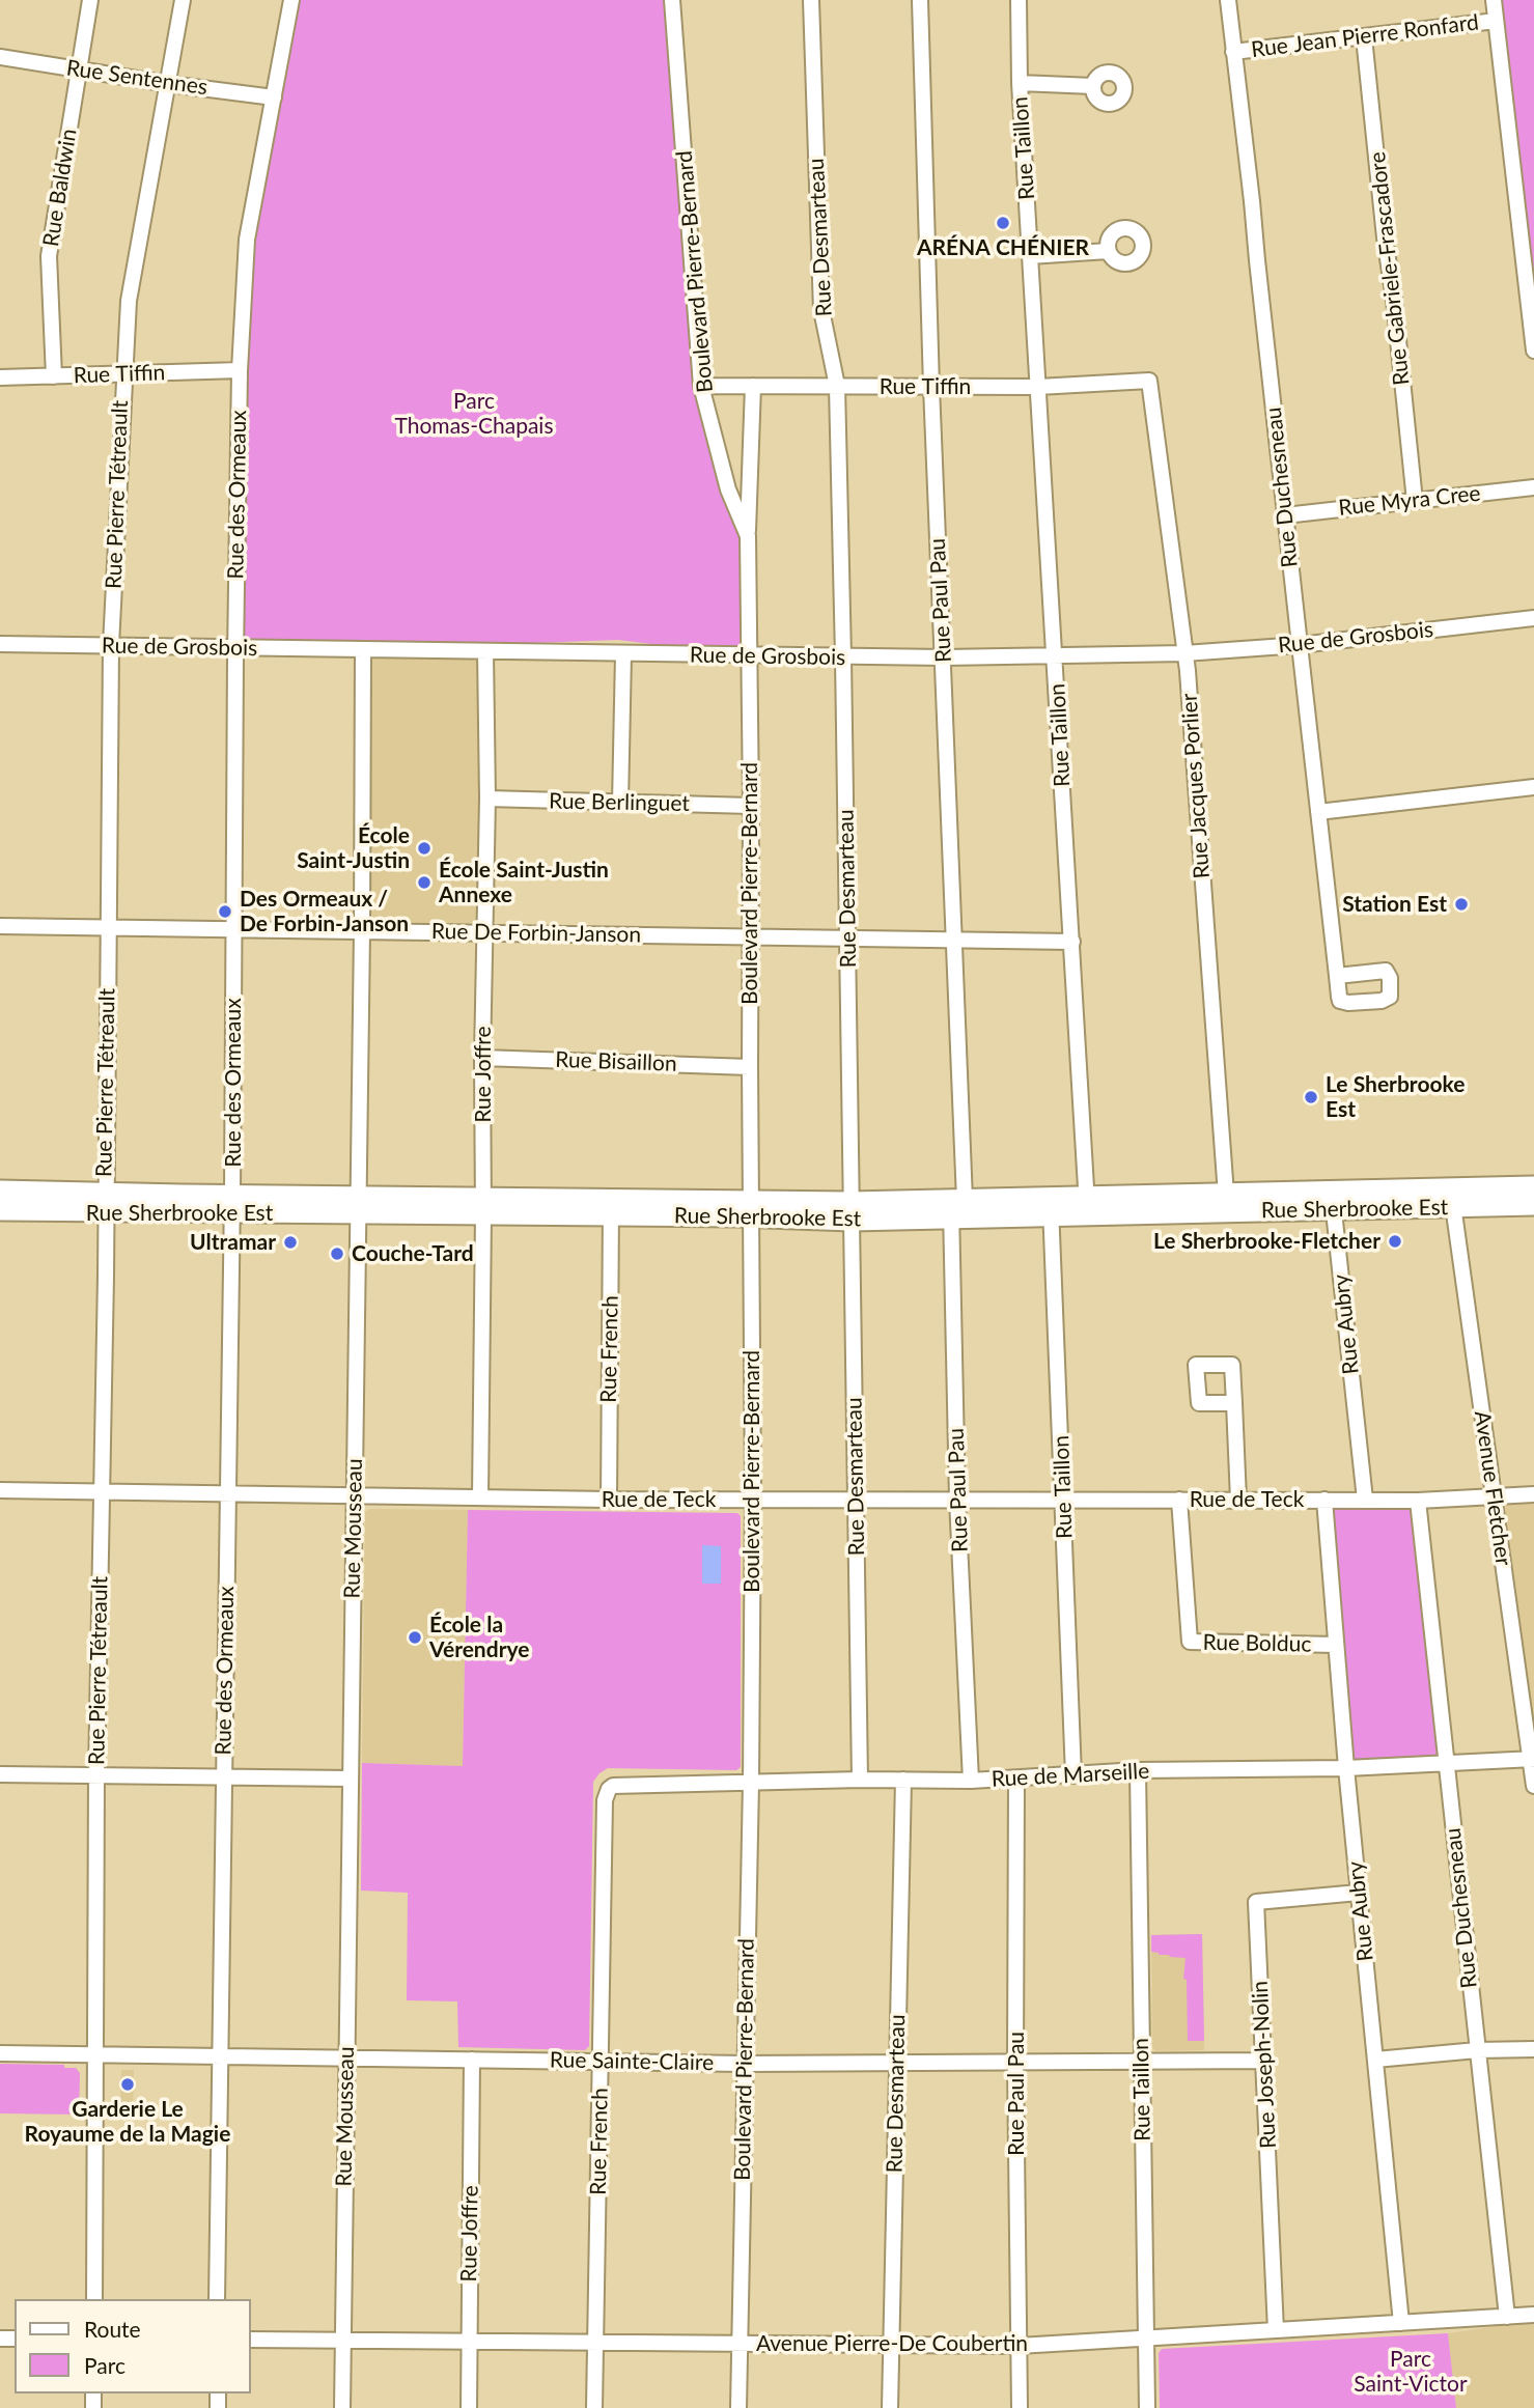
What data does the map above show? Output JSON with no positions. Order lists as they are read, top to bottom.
{
  "streets": {
    "main road": ["Rue Sherbrooke Est"],
    "street": [
      "Rue Jean Pierre Ronfard",
      "Rue Sentennes",
      "Rue Taillon",
      "Rue Baldwin",
      "Rue Desmarteau",
      "Rue Gabriele-Frascadore",
      "Boulevard Pierre-Bernard",
      "Rue Tiffin",
      "Rue Duchesneau",
      "Rue Pierre Tétreault",
      "Rue des Ormeaux",
      "Rue Myra Cree",
      "Rue Paul Pau",
      "Rue de Grosbois",
      "Rue Jacques Porlier",
      "Rue Berlinguet",
      "Rue De Forbin-Janson",
      "Rue Bisaillon",
      "Rue Joffre",
      "Rue Aubry",
      "Rue French",
      "Avenue Fletcher",
      "Rue de Teck",
      "Rue Mousseau",
      "Rue Bolduc",
      "Rue de Marseille",
      "Rue Sainte-Claire",
      "Rue Joseph-Nolin",
      "Avenue Pierre-De Coubertin"
    ]
  },
  "crossings": [
    ["Rue Jean Pierre Ronfard", "Rue Gabriele-Frascadore"],
    ["Rue Jean Pierre Ronfard", "Rue Duchesneau"],
    ["Rue Sentennes", "Rue Baldwin"],
    ["Rue Sentennes", "Rue Pierre Tétreault"],
    ["Rue Sentennes", "Rue des Ormeaux"],
    ["Rue Taillon", "Rue Tiffin"],
    ["Rue Taillon", "Rue de Grosbois"],
    ["Rue Taillon", "Rue De Forbin-Janson"],
    ["Rue Taillon", "Rue Sherbrooke Est"],
    ["Rue Taillon", "Rue de Teck"],
    ["Rue Taillon", "Rue de Marseille"],
    ["Rue Taillon", "Rue Sainte-Claire"],
    ["Rue Taillon", "Avenue Pierre-De Coubertin"],
    ["Rue Baldwin", "Rue Tiffin"],
    ["Rue Desmarteau", "Rue Tiffin"],
    ["Rue Desmarteau", "Rue de Grosbois"],
    ["Rue Desmarteau", "Rue De Forbin-Janson"],
    ["Rue Desmarteau", "Rue Sherbrooke Est"],
    ["Rue Desmarteau", "Rue de Teck"],
    ["Rue Desmarteau", "Rue de Marseille"],
    ["Rue Desmarteau", "Rue Sainte-Claire"],
    ["Rue Desmarteau", "Avenue Pierre-De Coubertin"],
    ["Rue Gabriele-Frascadore", "Rue Myra Cree"],
    ["Boulevard Pierre-Bernard", "Rue Tiffin"],
    ["Boulevard Pierre-Bernard", "Rue de Grosbois"],
    ["Boulevard Pierre-Bernard", "Rue Berlinguet"],
    ["Boulevard Pierre-Bernard", "Rue De Forbin-Janson"],
    ["Boulevard Pierre-Bernard", "Rue Bisaillon"],
    ["Boulevard Pierre-Bernard", "Rue Sherbrooke Est"],
    ["Boulevard Pierre-Bernard", "Rue de Teck"],
    ["Boulevard Pierre-Bernard", "Rue de Marseille"],
    ["Boulevard Pierre-Bernard", "Rue Sainte-Claire"],
    ["Boulevard Pierre-Bernard", "Avenue Pierre-De Coubertin"],
    ["Rue Tiffin", "Rue Pierre Tétreault"],
    ["Rue Tiffin", "Rue des Ormeaux"],
    ["Rue Tiffin", "Rue Paul Pau"],
    ["Rue Tiffin", "Rue Jacques Porlier"],
    ["Rue Duchesneau", "Rue Myra Cree"],
    ["Rue Duchesneau", "Rue de Grosbois"],
    ["Rue Duchesneau", "Rue de Teck"],
    ["Rue Duchesneau", "Rue de Marseille"],
    ["Rue Duchesneau", "Avenue Pierre-De Coubertin"],
    ["Rue Pierre Tétreault", "Rue de Grosbois"],
    ["Rue Pierre Tétreault", "Rue De Forbin-Janson"],
    ["Rue Pierre Tétreault", "Rue Sherbrooke Est"],
    ["Rue Pierre Tétreault", "Rue de Teck"],
    ["Rue Pierre Tétreault", "Rue Sainte-Claire"],
    ["Rue des Ormeaux", "Rue de Grosbois"],
    ["Rue des Ormeaux", "Rue De Forbin-Janson"],
    ["Rue des Ormeaux", "Rue Sherbrooke Est"],
    ["Rue des Ormeaux", "Rue de Teck"],
    ["Rue des Ormeaux", "Rue Sainte-Claire"],
    ["Rue Paul Pau", "Rue de Grosbois"],
    ["Rue Paul Pau", "Rue De Forbin-Janson"],
    ["Rue Paul Pau", "Rue Sherbrooke Est"],
    ["Rue Paul Pau", "Rue de Teck"],
    ["Rue Paul Pau", "Rue de Marseille"],
    ["Rue Paul Pau", "Rue Sainte-Claire"],
    ["Rue Paul Pau", "Avenue Pierre-De Coubertin"],
    ["Rue de Grosbois", "Rue Jacques Porlier"],
    ["Rue de Grosbois", "Rue Joffre"],
    ["Rue de Grosbois", "Rue Mousseau"],
    ["Rue Jacques Porlier", "Rue Sherbrooke Est"],
    ["Rue Berlinguet", "Rue Joffre"],
    ["Rue De Forbin-Janson", "Rue Joffre"],
    ["Rue De Forbin-Janson", "Rue Mousseau"],
    ["Rue Bisaillon", "Rue Joffre"],
    ["Rue Joffre", "Rue Sherbrooke Est"],
    ["Rue Joffre", "Rue de Teck"],
    ["Rue Joffre", "Rue Sainte-Claire"],
    ["Rue Joffre", "Avenue Pierre-De Coubertin"],
    ["Rue Sherbrooke Est", "Rue Aubry"],
    ["Rue Sherbrooke Est", "Rue French"],
    ["Rue Sherbrooke Est", "Avenue Fletcher"],
    ["Rue Sherbrooke Est", "Rue Mousseau"],
    ["Rue Aubry", "Rue de Teck"],
    ["Rue Aubry", "Rue Bolduc"],
    ["Rue Aubry", "Rue de Marseille"],
    ["Rue Aubry", "Rue Joseph-Nolin"],
    ["Rue Aubry", "Avenue Pierre-De Coubertin"],
    ["Rue French", "Rue de Teck"],
    ["Rue French", "Rue de Marseille"],
    ["Rue French", "Rue Sainte-Claire"],
    ["Rue French", "Avenue Pierre-De Coubertin"],
    ["Avenue Fletcher", "Rue de Teck"],
    ["Avenue Fletcher", "Rue de Marseille"],
    ["Rue de Teck", "Rue Mousseau"],
    ["Rue de Teck", "Rue Bolduc"],
    ["Rue Mousseau", "Rue Sainte-Claire"],
    ["Rue Mousseau", "Avenue Pierre-De Coubertin"],
    ["Rue Sainte-Claire", "Rue Joseph-Nolin"],
    ["Rue Joseph-Nolin", "Avenue Pierre-De Coubertin"]
  ],
  "parks": ["Parc Thomas-Chapais", "Parc Saint-Victor"],
  "places": [
    "ARÉNA CHÉNIER",
    "École Saint-Justin",
    "École Saint-Justin Annexe",
    "Station Est",
    "Des Ormeaux / De Forbin-Janson",
    "Le Sherbrooke Est",
    "Le Sherbrooke-Fletcher",
    "Ultramar",
    "Couche-Tard",
    "École la Vérendrye",
    "Garderie Le Royaume de la Magie"
  ],
  "legend": ["Route", "Parc"]
}
